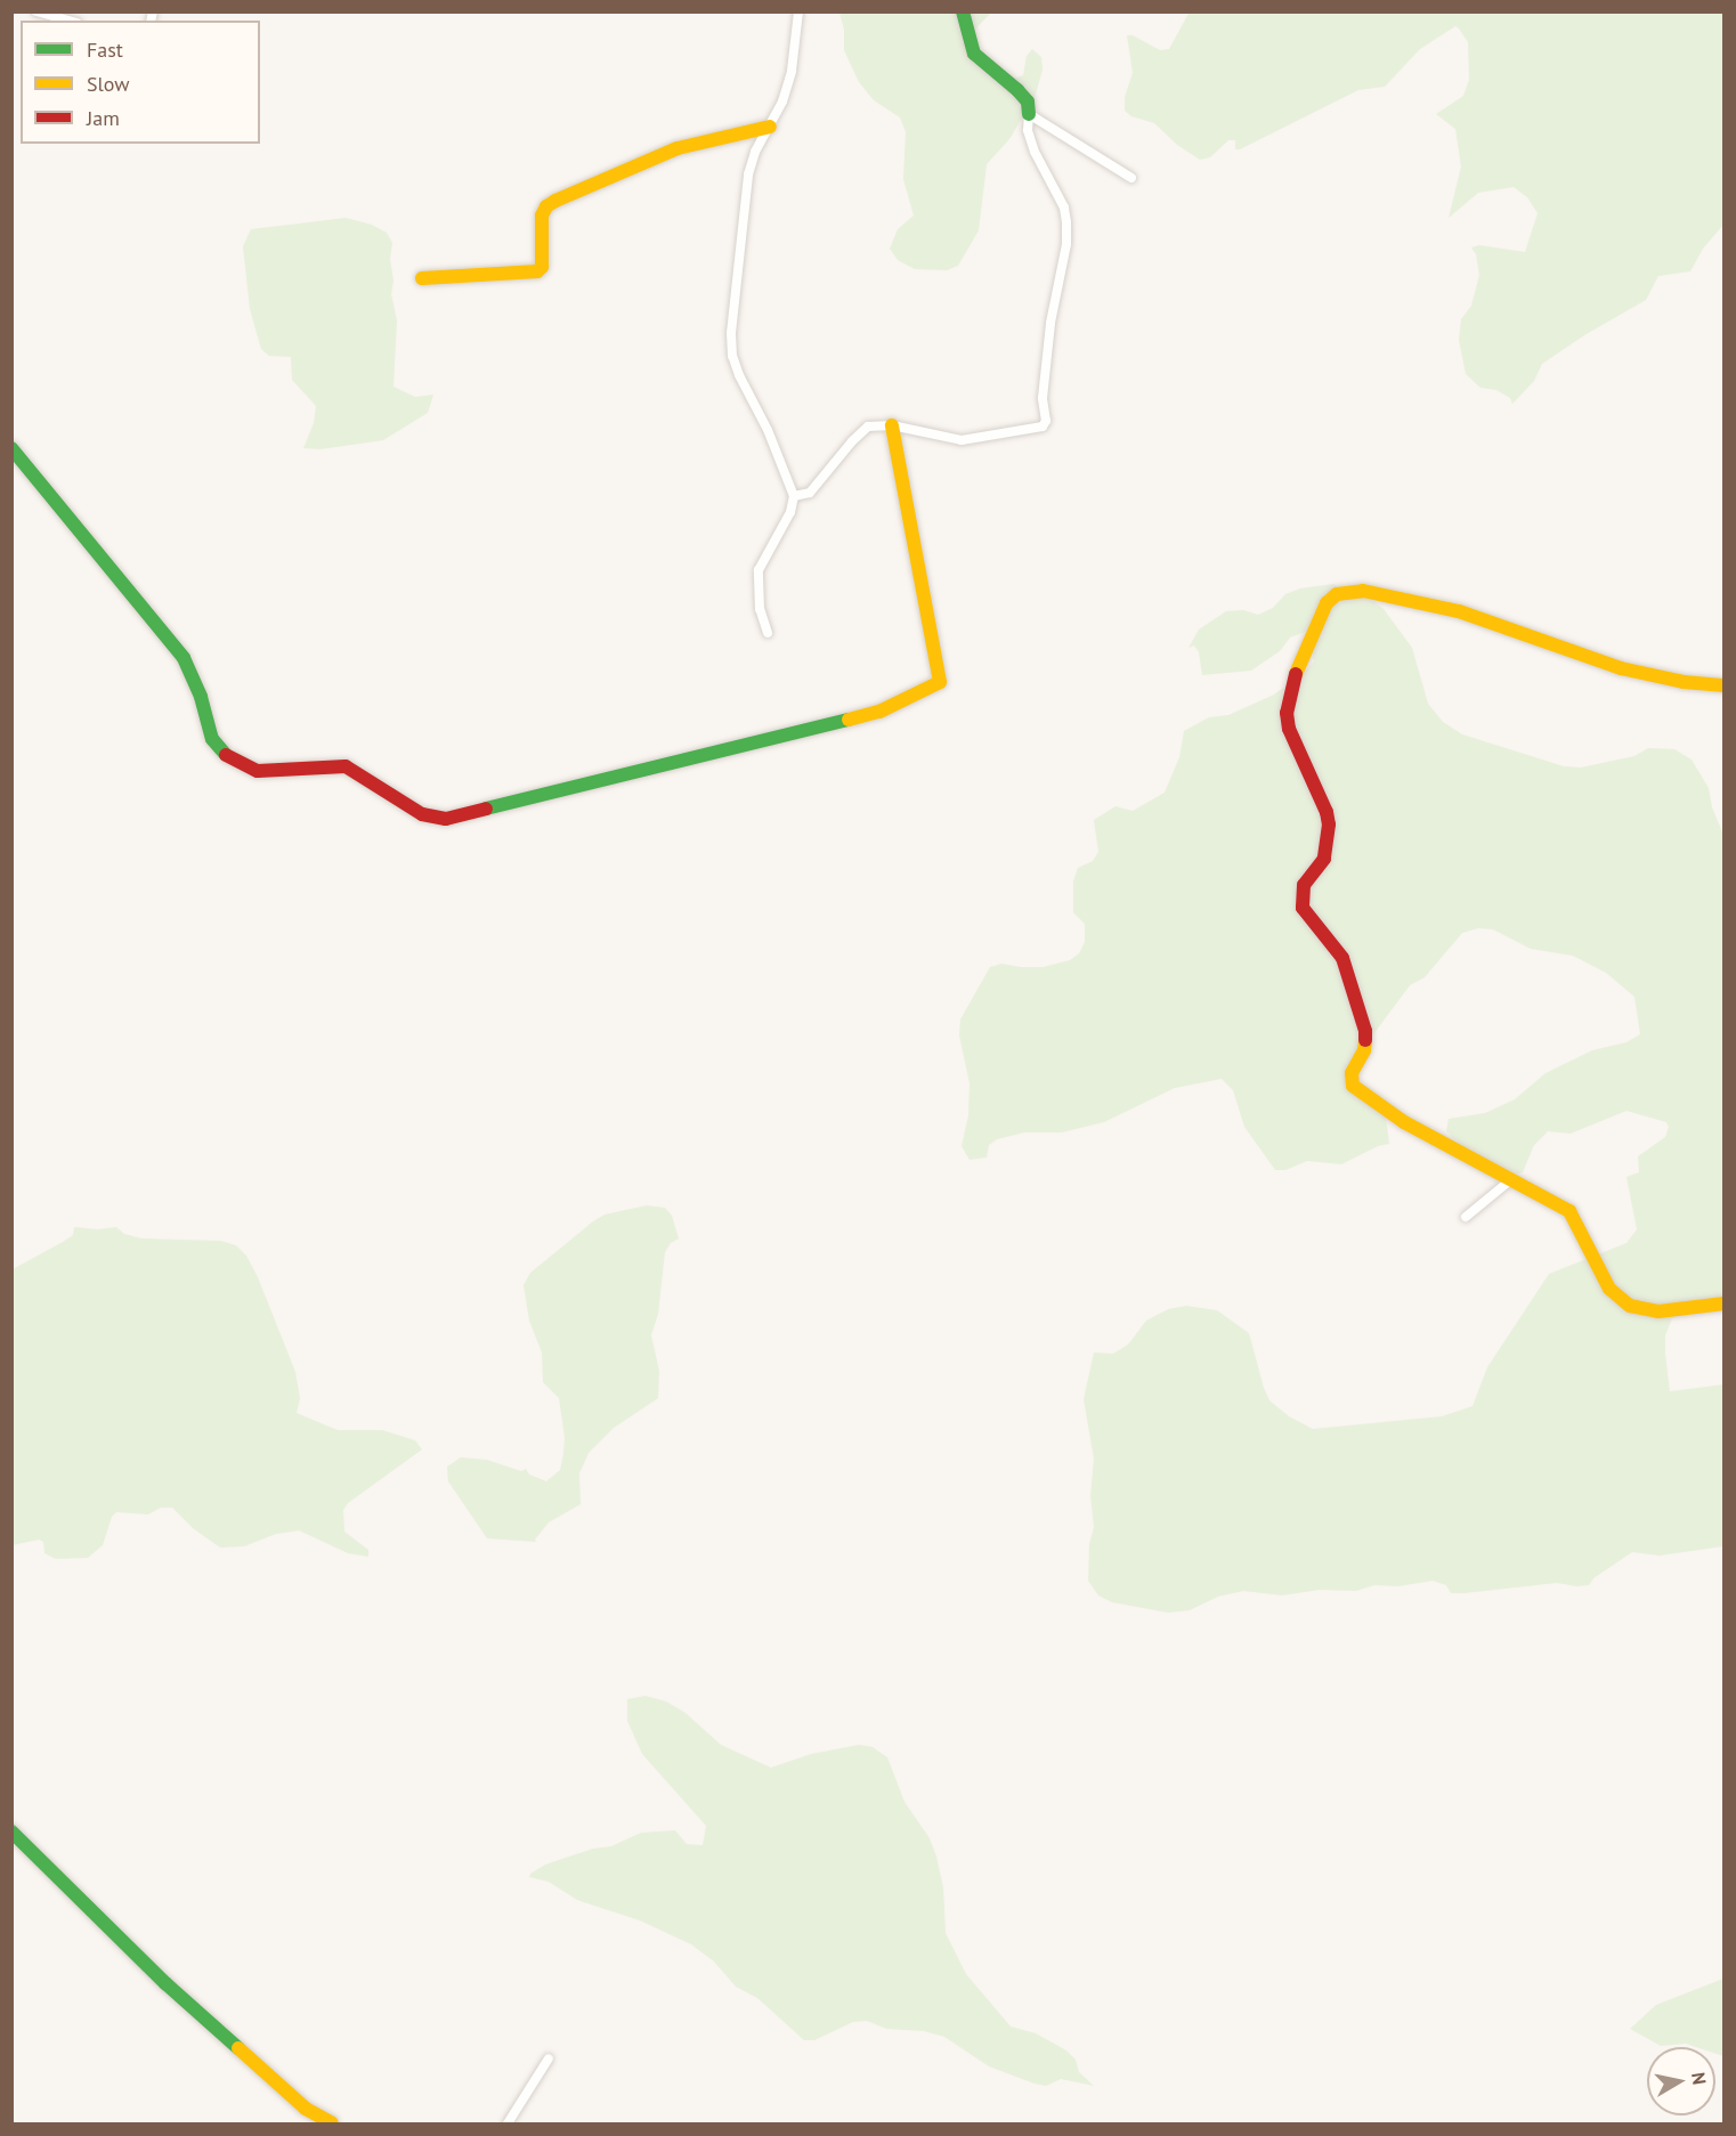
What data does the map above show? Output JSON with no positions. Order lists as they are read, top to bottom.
{
  "legend": ["Fast", "Slow", "Jam"],
  "north": "right"
}
